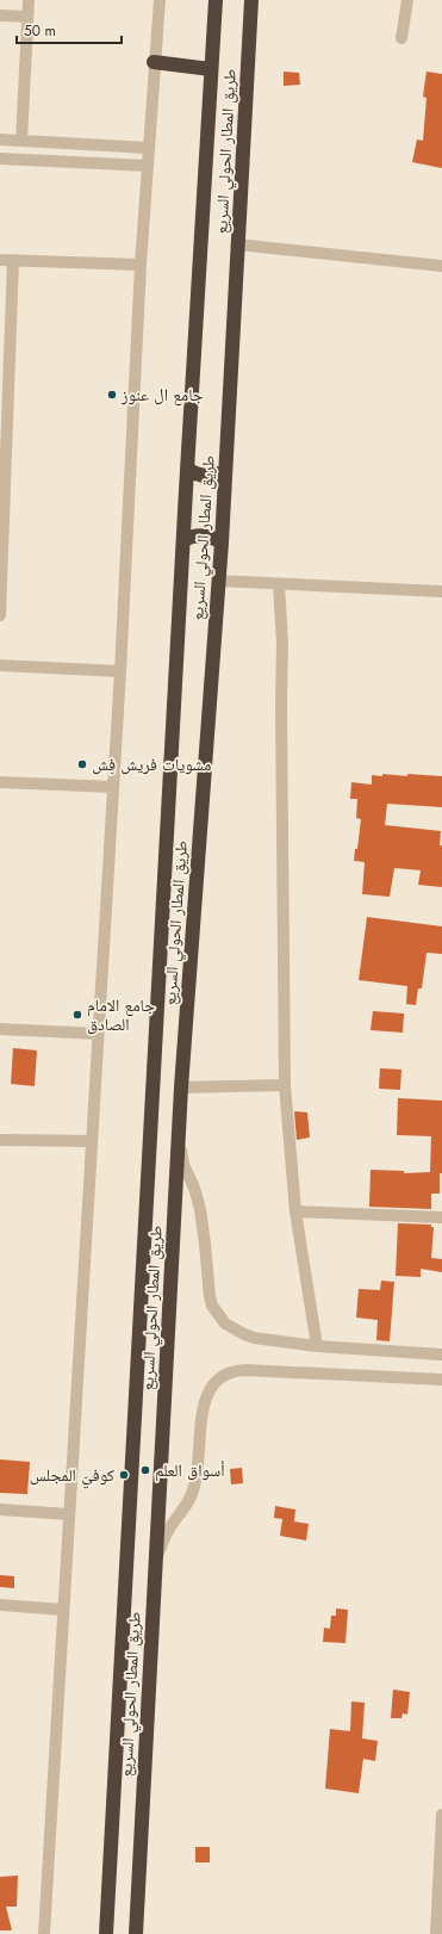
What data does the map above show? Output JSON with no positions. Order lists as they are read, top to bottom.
{
  "streets": {
    "highway": ["طريق المطار الحولي السريع"]
  },
  "places": [
    "جامع ال عنوز",
    "مشويات فريش فِش",
    "جامع الامام الصادق",
    "أسواق العلم",
    "كوفيّ المجلس"
  ],
  "scale_bar": "50 m"
}
